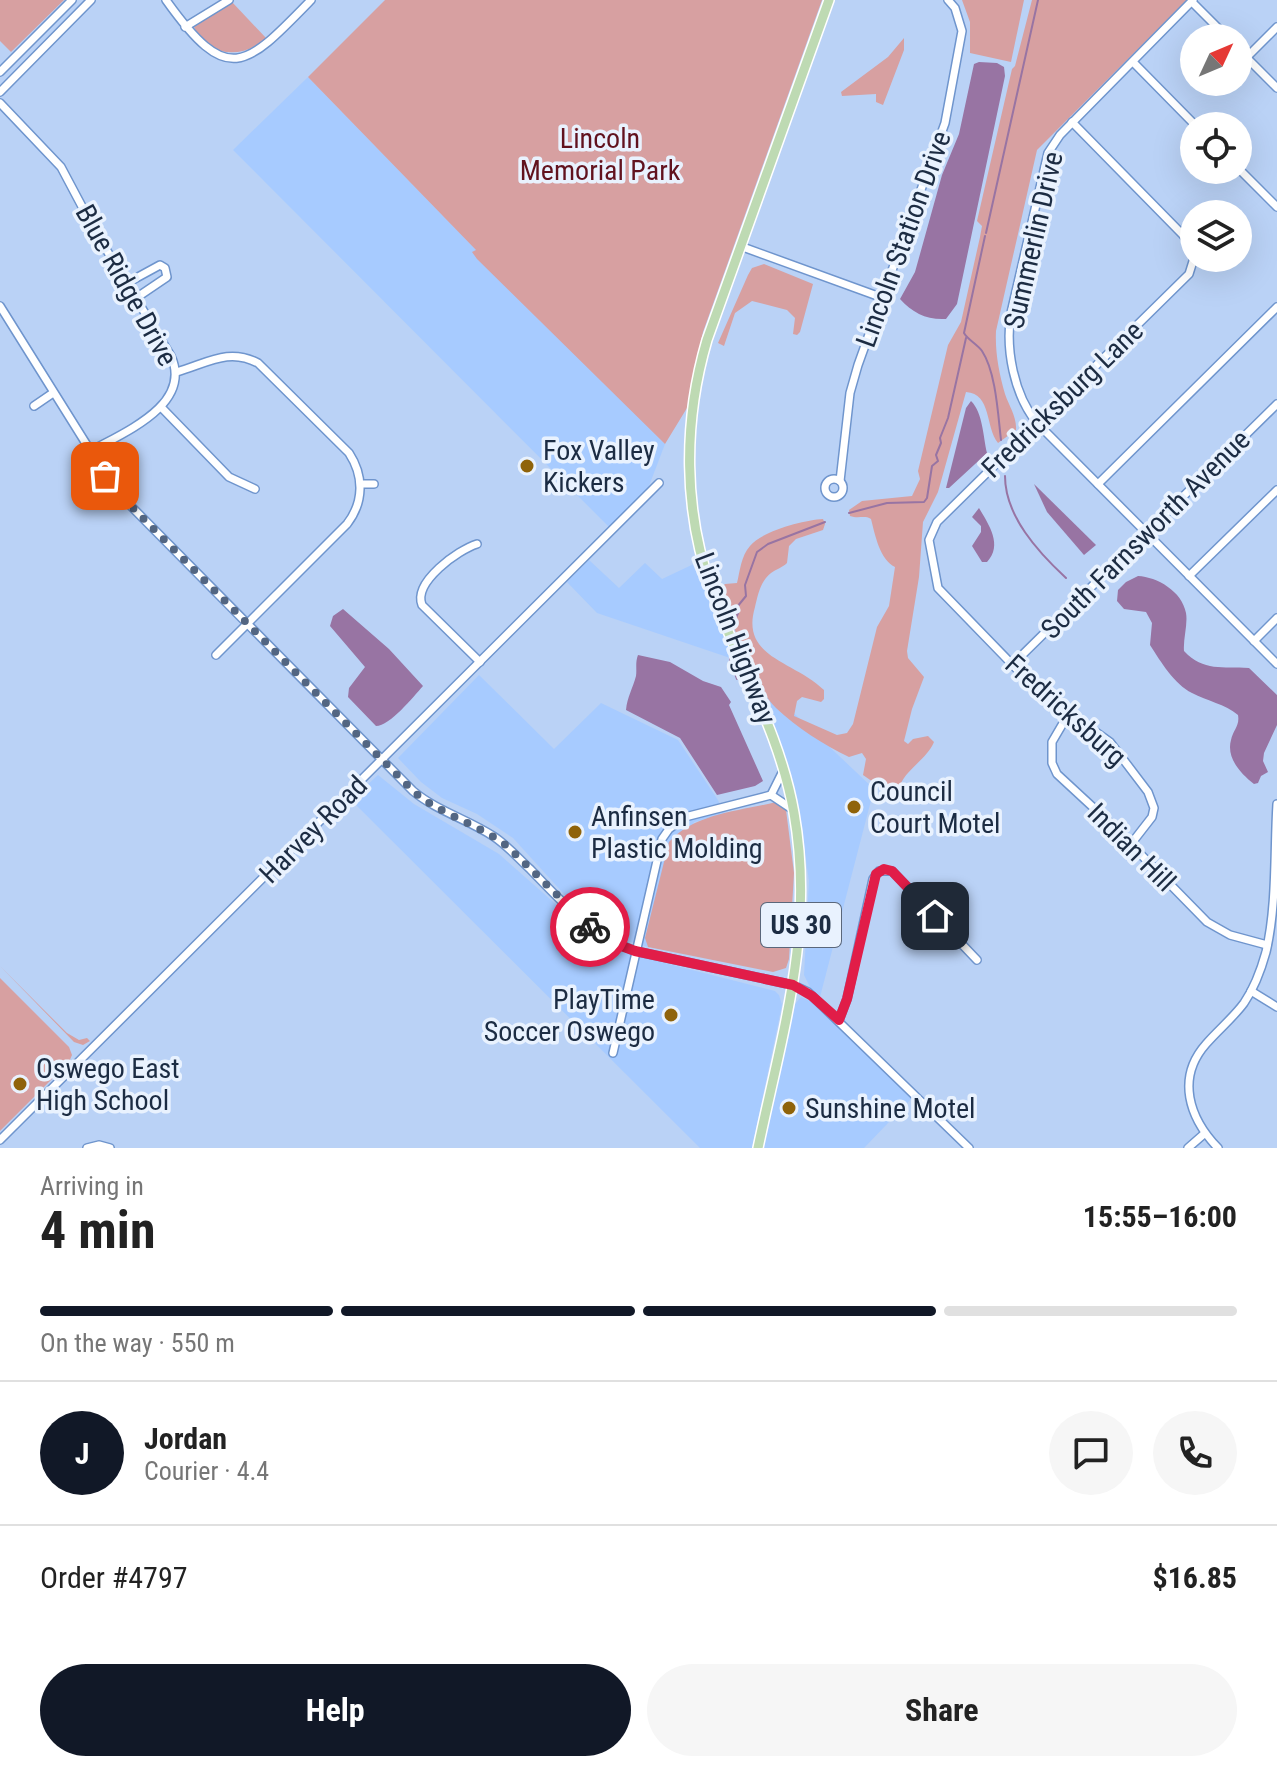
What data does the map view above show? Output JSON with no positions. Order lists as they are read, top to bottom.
{
  "streets": {
    "main road": ["Lincoln Highway", "US 30"],
    "street": [
      "Lincoln Station Drive",
      "Summerlin Drive",
      "Blue Ridge Drive",
      "Fredricksburg Lane",
      "South Farnsworth Avenue",
      "Fredricksburg",
      "Harvey Road",
      "Indian Hill"
    ]
  },
  "crossings": [
    ["Summerlin Drive", "Fredricksburg Lane"],
    ["Summerlin Drive", "South Farnsworth Avenue"],
    ["Fredricksburg Lane", "Fredricksburg"],
    ["South Farnsworth Avenue", "Fredricksburg"],
    ["Fredricksburg", "Indian Hill"]
  ],
  "parks": ["Lincoln Memorial Park"],
  "places": [
    "Fox Valley Kickers",
    "Council Court Motel",
    "Anfinsen Plastic Molding",
    "PlayTime Soccer Oswego",
    "Oswego East High School",
    "Sunshine Motel"
  ],
  "north": "top right",
  "page": {
    "heading": ["4 min", "Arriving in", "15:55–16:00"],
    "panel": [
      "Jordan",
      "Courier · 4.4",
      "Order #4797",
      "$16.85"
    ],
    "bar": "On the way · 550 m",
    "round": "J",
    "buttons": ["Help", "Share"]
  }
}
